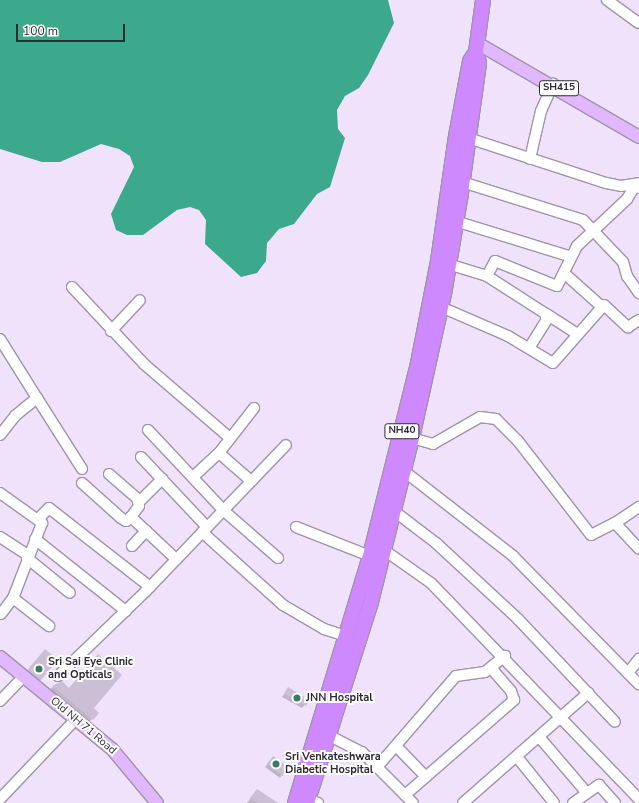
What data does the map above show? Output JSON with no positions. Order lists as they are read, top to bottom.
{
  "streets": {
    "highway": ["NH40"],
    "main road": ["SH415", "Old NH 71 Road"]
  },
  "crossings": [
    ["SH415", "NH40"]
  ],
  "places": ["Sri Sai Eye Clinic and Opticals", "JNN Hospital", "Sri Venkateshwara Diabetic Hospital"],
  "scale_bar": "100 m"
}
